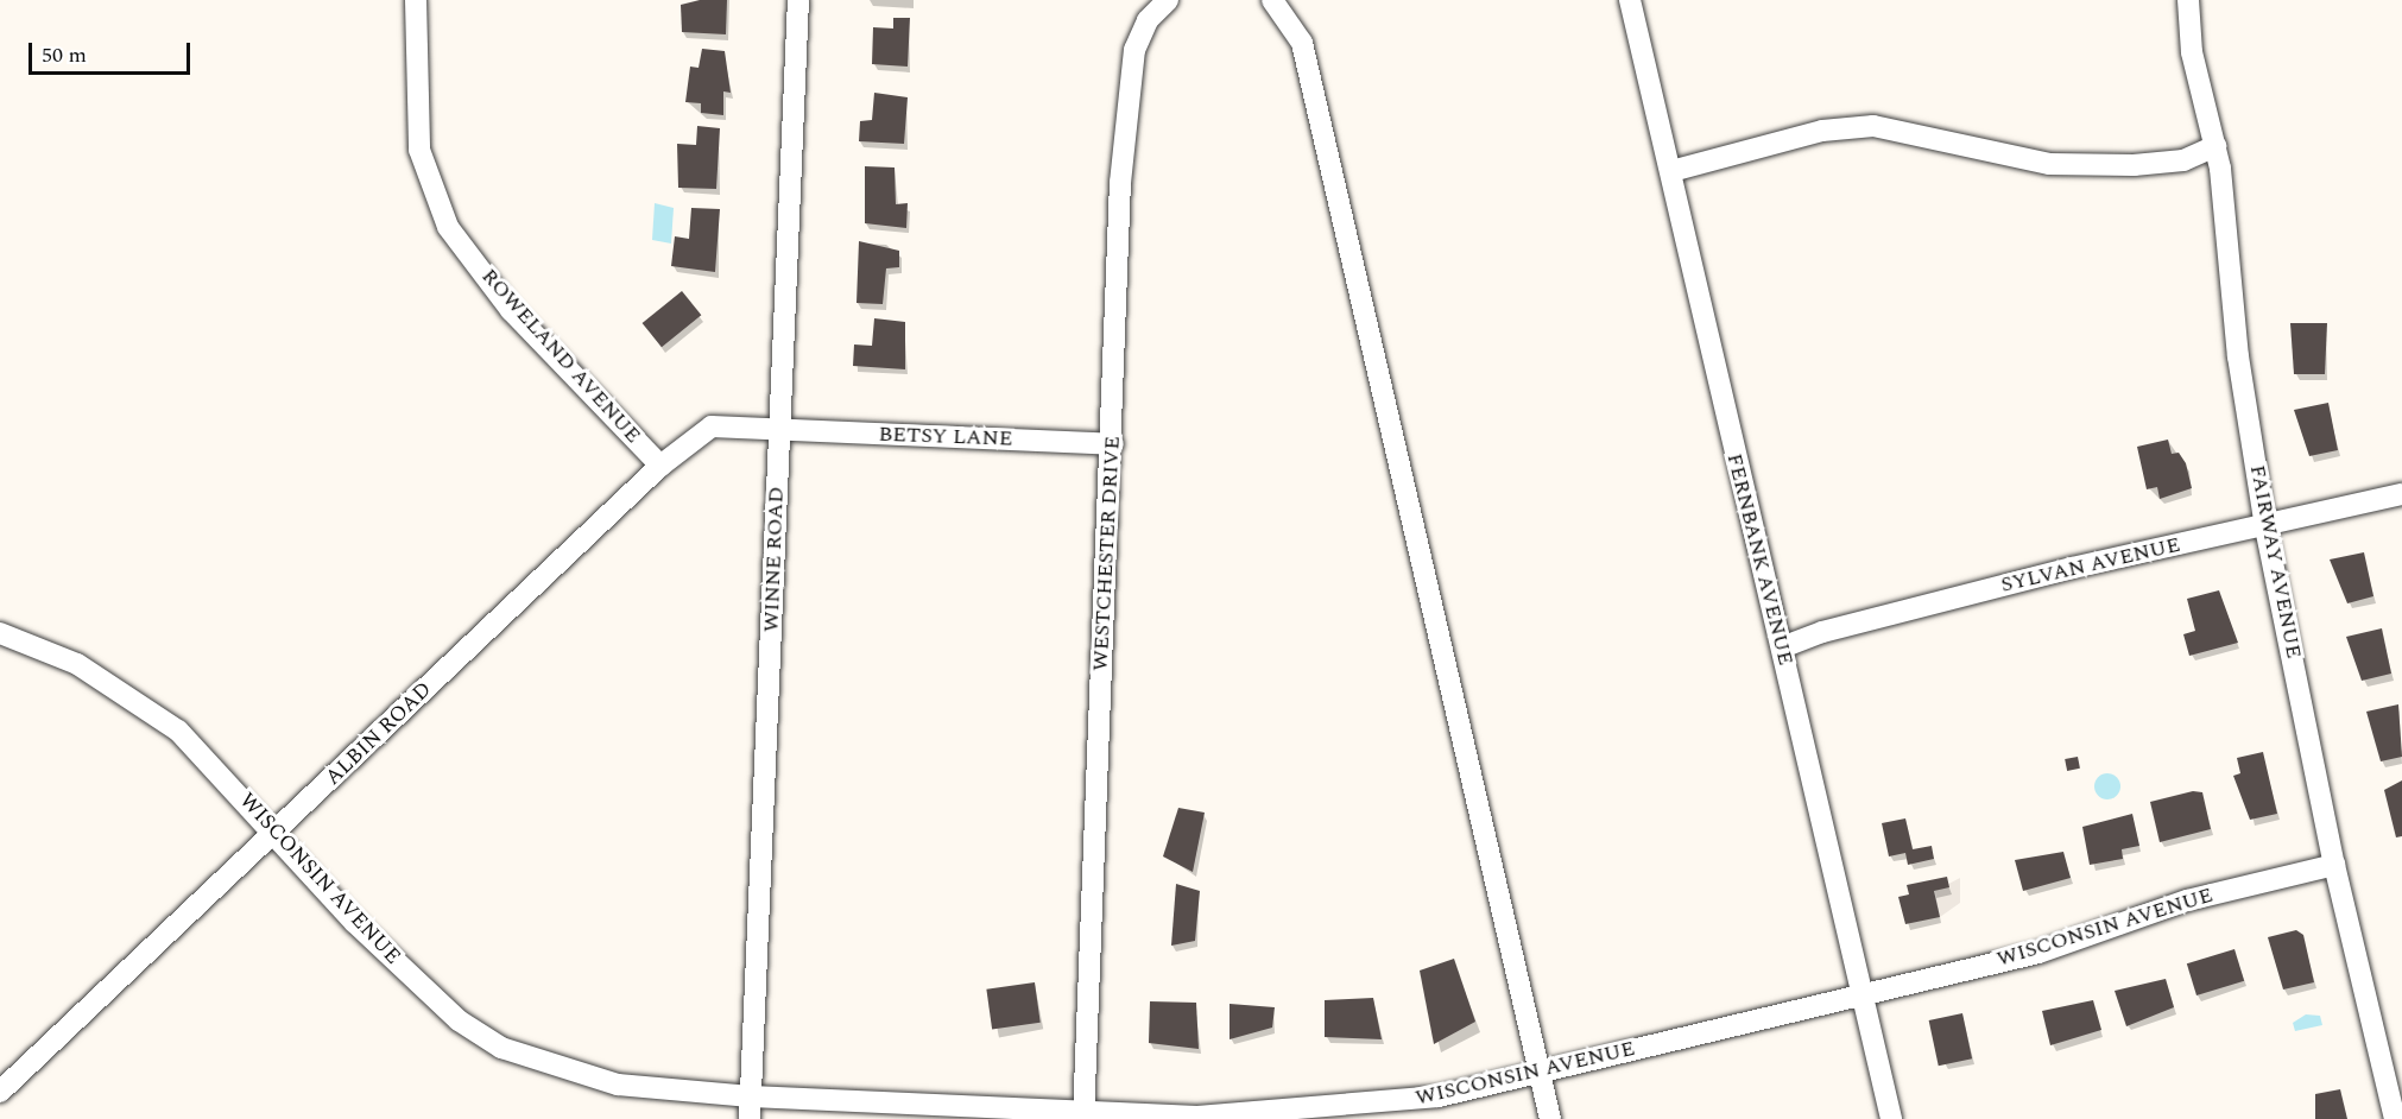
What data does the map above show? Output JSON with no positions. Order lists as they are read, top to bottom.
{
  "streets": {
    "street": [
      "ROWELAND AVENUE",
      "BETSY LANE",
      "WESTCHESTER DRIVE",
      "WINNE ROAD",
      "FERNBANK AVENUE",
      "FAIRWAY AVENUE",
      "SYLVAN AVENUE",
      "ALBIN ROAD",
      "WISCONSIN AVENUE"
    ]
  },
  "crossings": [
    ["ROWELAND AVENUE", "ALBIN ROAD"],
    ["BETSY LANE", "WESTCHESTER DRIVE"],
    ["BETSY LANE", "WINNE ROAD"],
    ["BETSY LANE", "ALBIN ROAD"],
    ["WESTCHESTER DRIVE", "WISCONSIN AVENUE"],
    ["WINNE ROAD", "ALBIN ROAD"],
    ["WINNE ROAD", "WISCONSIN AVENUE"],
    ["FERNBANK AVENUE", "SYLVAN AVENUE"],
    ["FERNBANK AVENUE", "WISCONSIN AVENUE"],
    ["FAIRWAY AVENUE", "SYLVAN AVENUE"],
    ["FAIRWAY AVENUE", "WISCONSIN AVENUE"],
    ["ALBIN ROAD", "WISCONSIN AVENUE"]
  ],
  "scale_bar": "50 m"
}
